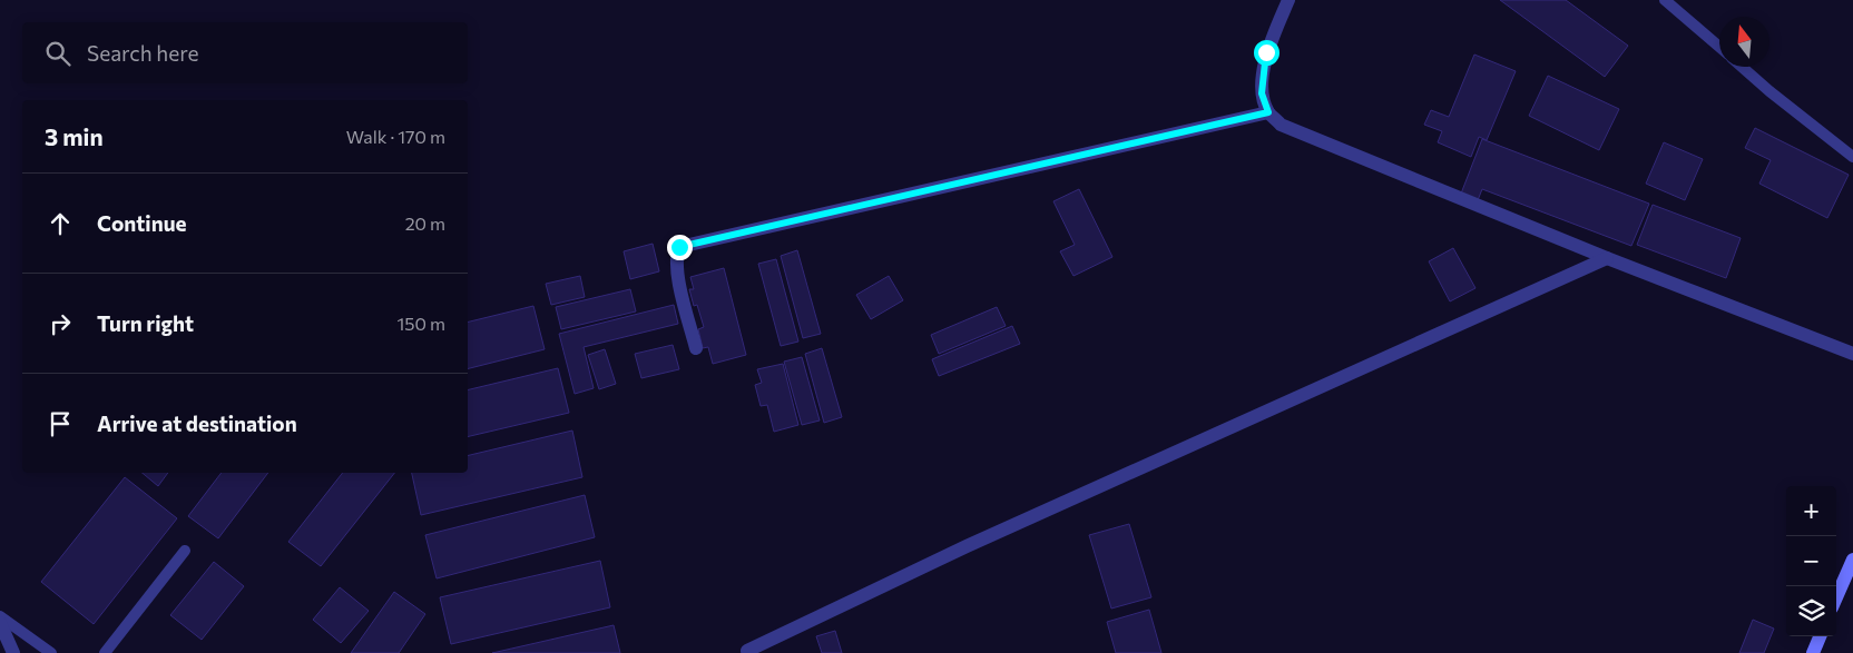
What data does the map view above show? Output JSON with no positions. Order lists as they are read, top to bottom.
{
  "north": "top",
  "page": {
    "search": "Search here",
    "heading": ["3 min", "Walk · 170 m"],
    "list": [
      ["Continue", "20 m"],
      ["Turn right", "150 m"],
      "Arrive at destination"
    ],
    "map_buttons": ["+", "−"]
  }
}
